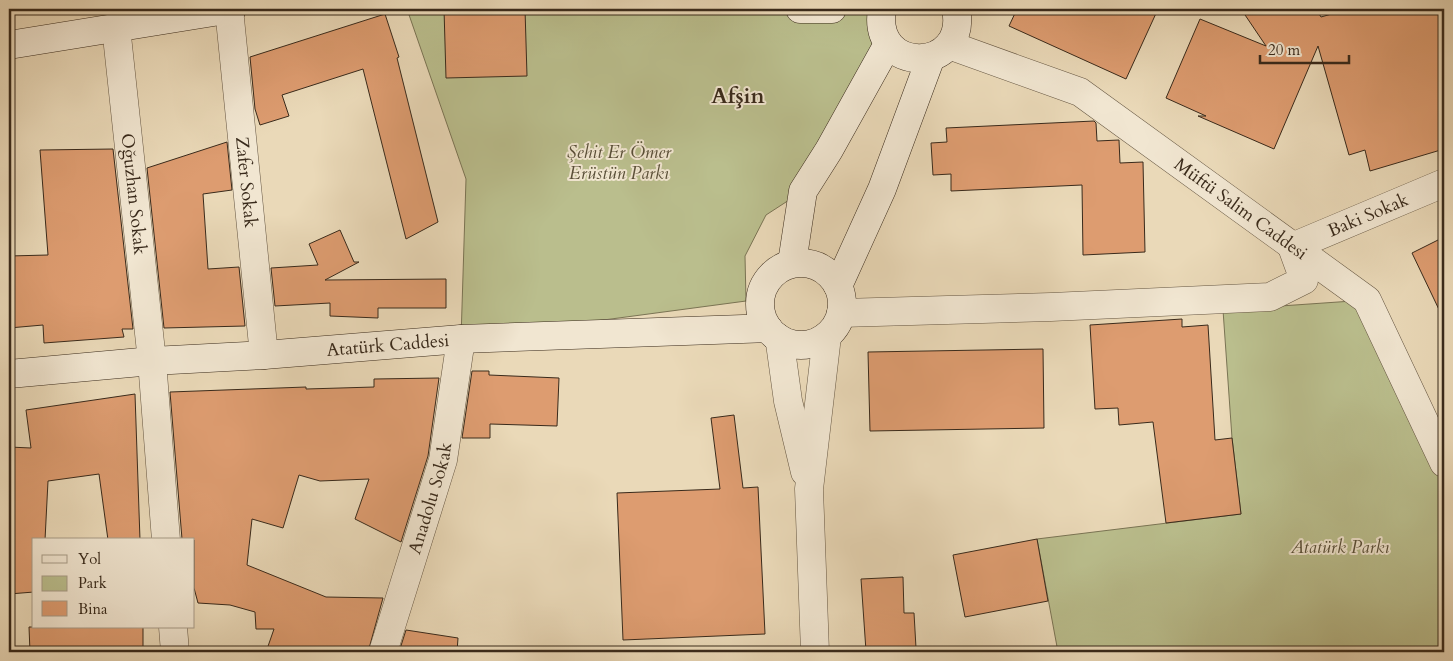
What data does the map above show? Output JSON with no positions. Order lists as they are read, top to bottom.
{
  "streets": {
    "street": [
      "Zafer Sokak",
      "Oğuzhan Sokak",
      "Müftü Salim Caddesi",
      "Baki Sokak",
      "Atatürk Caddesi",
      "Anadolu Sokak"
    ]
  },
  "crossings": [
    ["Zafer Sokak", "Atatürk Caddesi"],
    ["Oğuzhan Sokak", "Atatürk Caddesi"],
    ["Müftü Salim Caddesi", "Baki Sokak"],
    ["Atatürk Caddesi", "Anadolu Sokak"]
  ],
  "districts": ["Afşin"],
  "parks": ["Şehit Er Ömer Erüstün Parkı", "Atatürk Parkı"],
  "legend": ["Yol", "Park", "Bina"],
  "scale_bar": "20 m"
}
